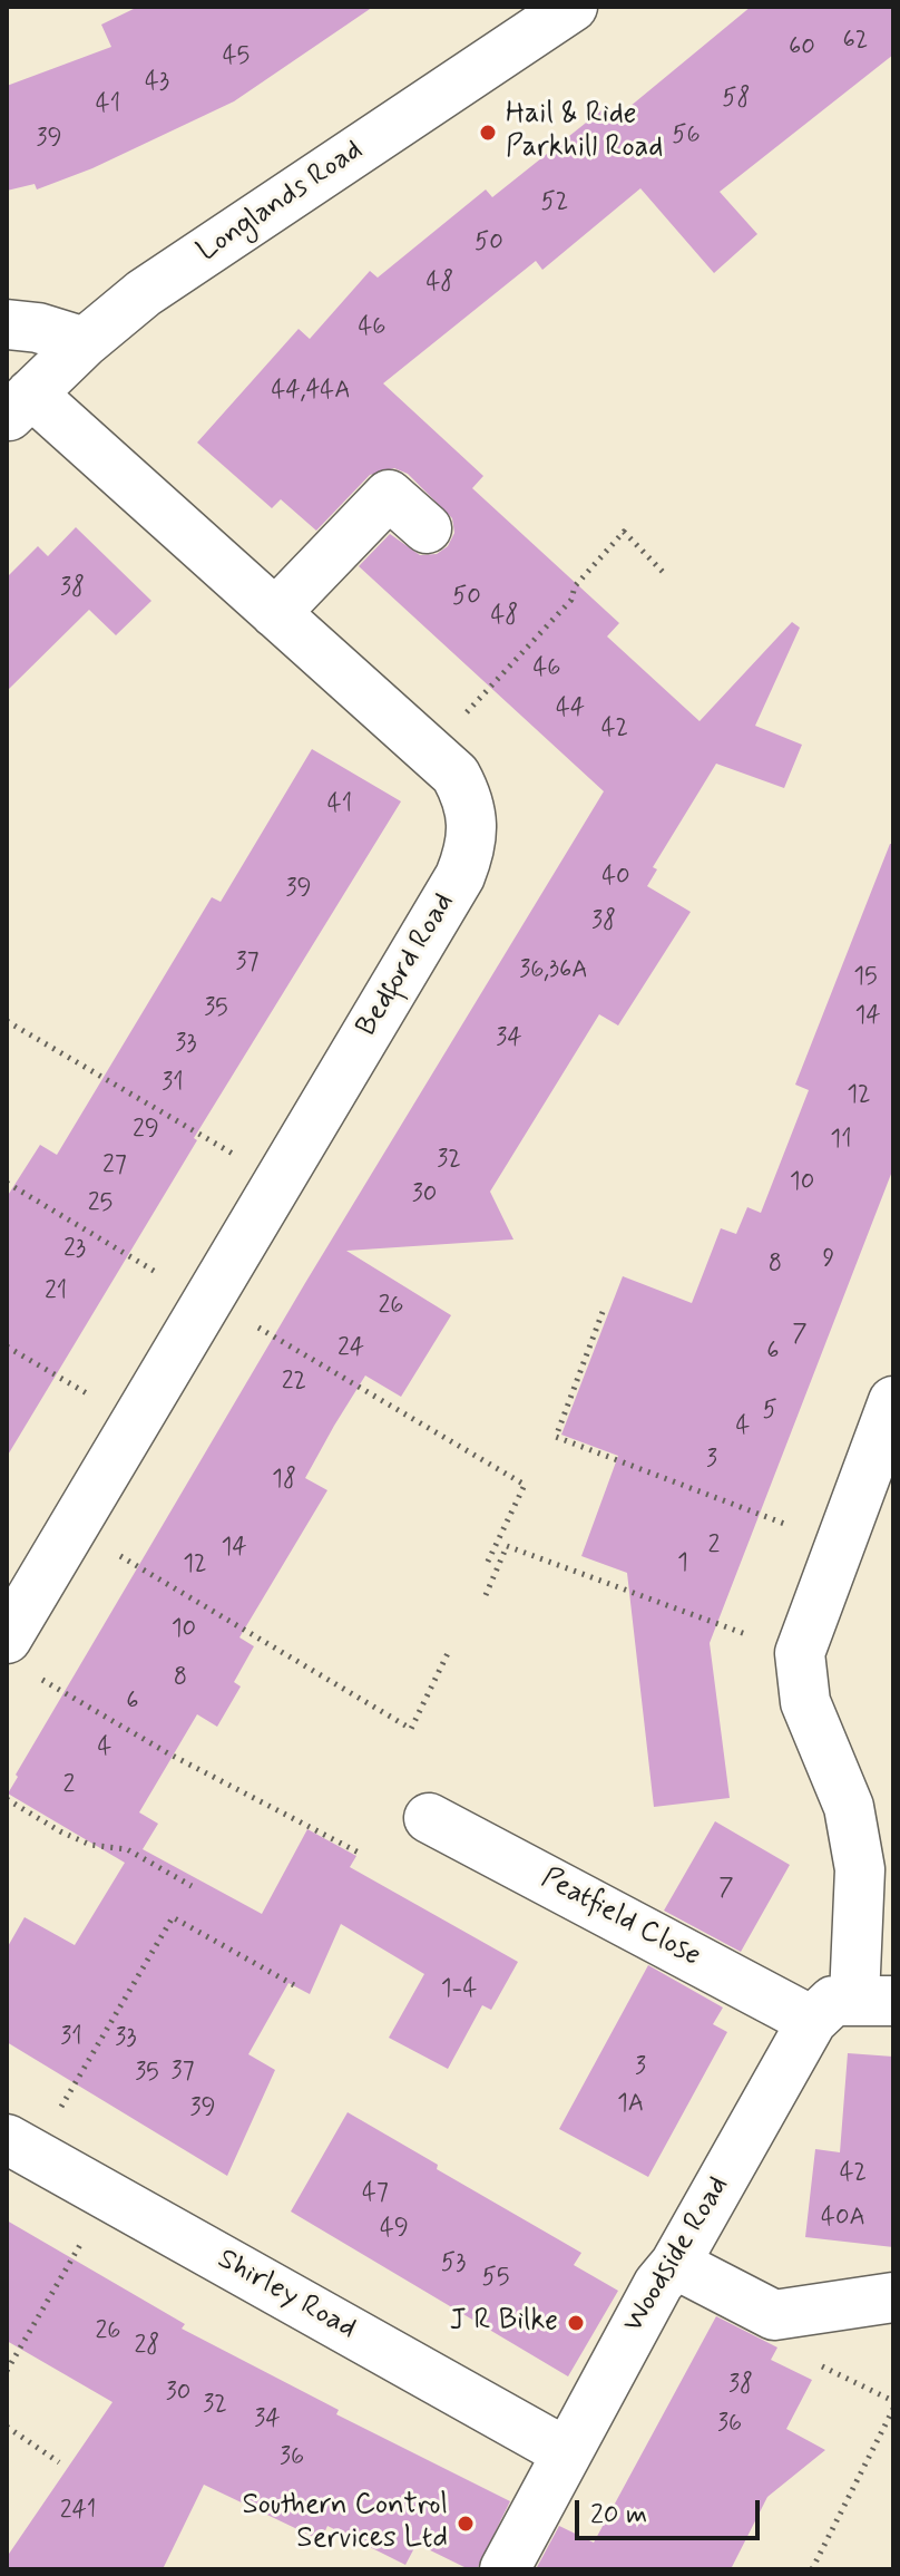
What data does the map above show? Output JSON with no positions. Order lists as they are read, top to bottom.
{
  "streets": {
    "street": [
      "Longlands Road",
      "Bedford Road",
      "Peatfield Close",
      "Woodside Road",
      "Shirley Road"
    ]
  },
  "crossings": [
    ["Longlands Road", "Bedford Road"],
    ["Peatfield Close", "Woodside Road"],
    ["Woodside Road", "Shirley Road"]
  ],
  "places": ["Hail & Ride Parkhill Road", "J R Bilke", "Southern Control Services Ltd"],
  "house_numbers": [
    "62",
    "60",
    "45",
    "43",
    "58",
    "41",
    "56",
    "39",
    "52",
    "50",
    "48",
    "46",
    "44,44A",
    "38",
    "50",
    "48",
    "46",
    "44",
    "42",
    "41",
    "40",
    "39",
    "38",
    "37",
    "36,36A",
    "15",
    "35",
    "14",
    "34",
    "33",
    "31",
    "12",
    "29",
    "11",
    "32",
    "27",
    "10",
    "30",
    "25",
    "23",
    "9",
    "8",
    "21",
    "26",
    "7",
    "24",
    "6",
    "22",
    "5",
    "4",
    "3",
    "18",
    "2",
    "14",
    "1",
    "12",
    "10",
    "8",
    "6",
    "4",
    "2",
    "7",
    "1-4",
    "31",
    "33",
    "3",
    "37",
    "35",
    "1A",
    "39",
    "42",
    "47",
    "40A",
    "49",
    "53",
    "55",
    "26",
    "28",
    "38",
    "30",
    "32",
    "34",
    "36",
    "36",
    "241"
  ],
  "scale_bar": "20 m"
}
